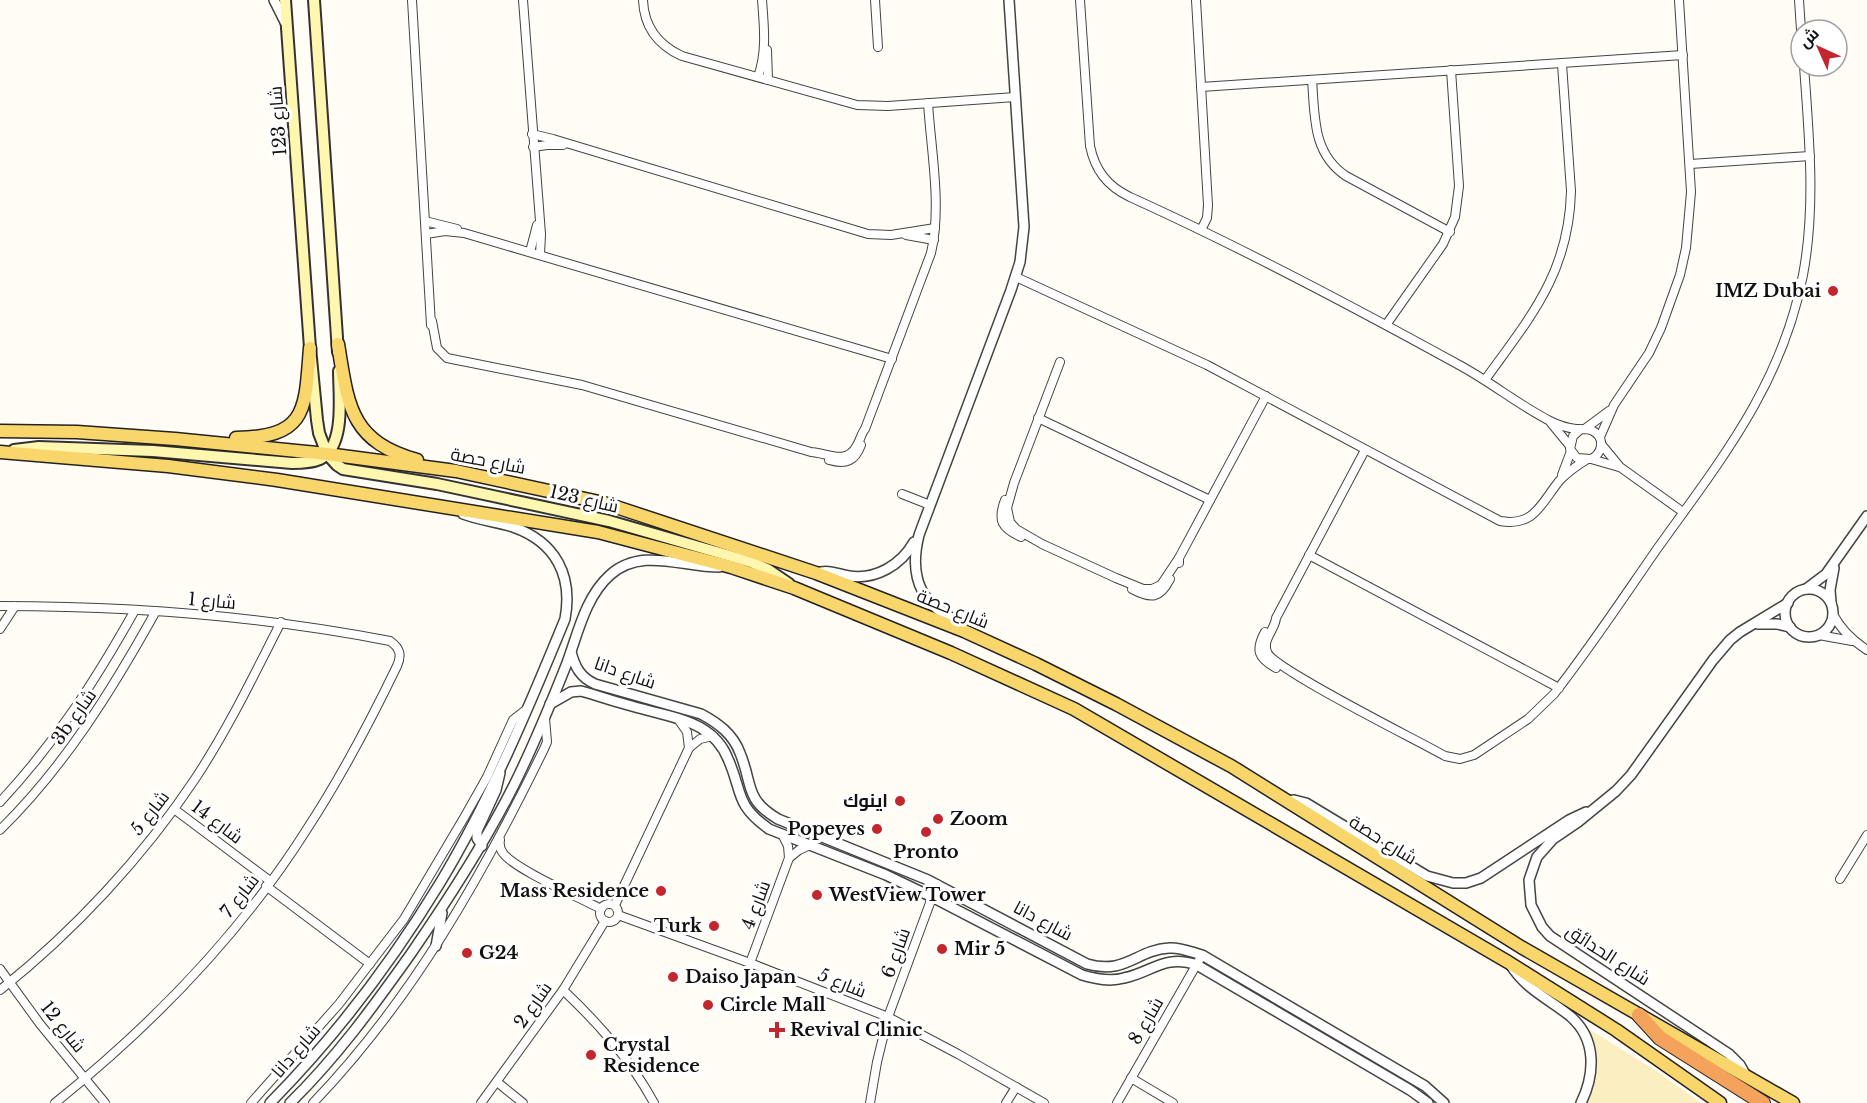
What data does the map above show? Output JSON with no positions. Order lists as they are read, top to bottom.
{
  "streets": {
    "main road": ["شارع 123", "شارع حصة"],
    "street": [
      "شارع 1",
      "شارع دانا",
      "3b شارع",
      "شارع 5",
      "شارع 14",
      "شارع 7",
      "شارع 4",
      "شارع 6",
      "شارع الحدائق",
      "شارع 2",
      "شارع 8",
      "شارع 12"
    ]
  },
  "crossings": [
    ["شارع 123", "شارع حصة"],
    ["شارع حصة", "شارع الحدائق"],
    ["شارع 1", "3b شارع"],
    ["شارع 1", "شارع 5"],
    ["شارع 1", "شارع 7"],
    ["شارع دانا", "شارع 6"],
    ["شارع دانا", "شارع 8"],
    ["شارع 5", "شارع 14"],
    ["شارع 5", "شارع 4"],
    ["شارع 5", "شارع 6"],
    ["شارع 5", "شارع 2"],
    ["شارع 5", "شارع 12"],
    ["شارع 14", "شارع 7"],
    ["شارع 7", "شارع 12"]
  ],
  "places": {
    "other": [
      "IMZ Dubai",
      "اينوك",
      "Zoom",
      "Popeyes",
      "Pronto",
      "Mass Residence",
      "WestView Tower",
      "Turk",
      "Mir 5",
      "G24",
      "Daiso Japan",
      "Circle Mall",
      "Crystal Residence"
    ],
    "health": ["Revival Clinic"]
  },
  "north": "top left"
}
